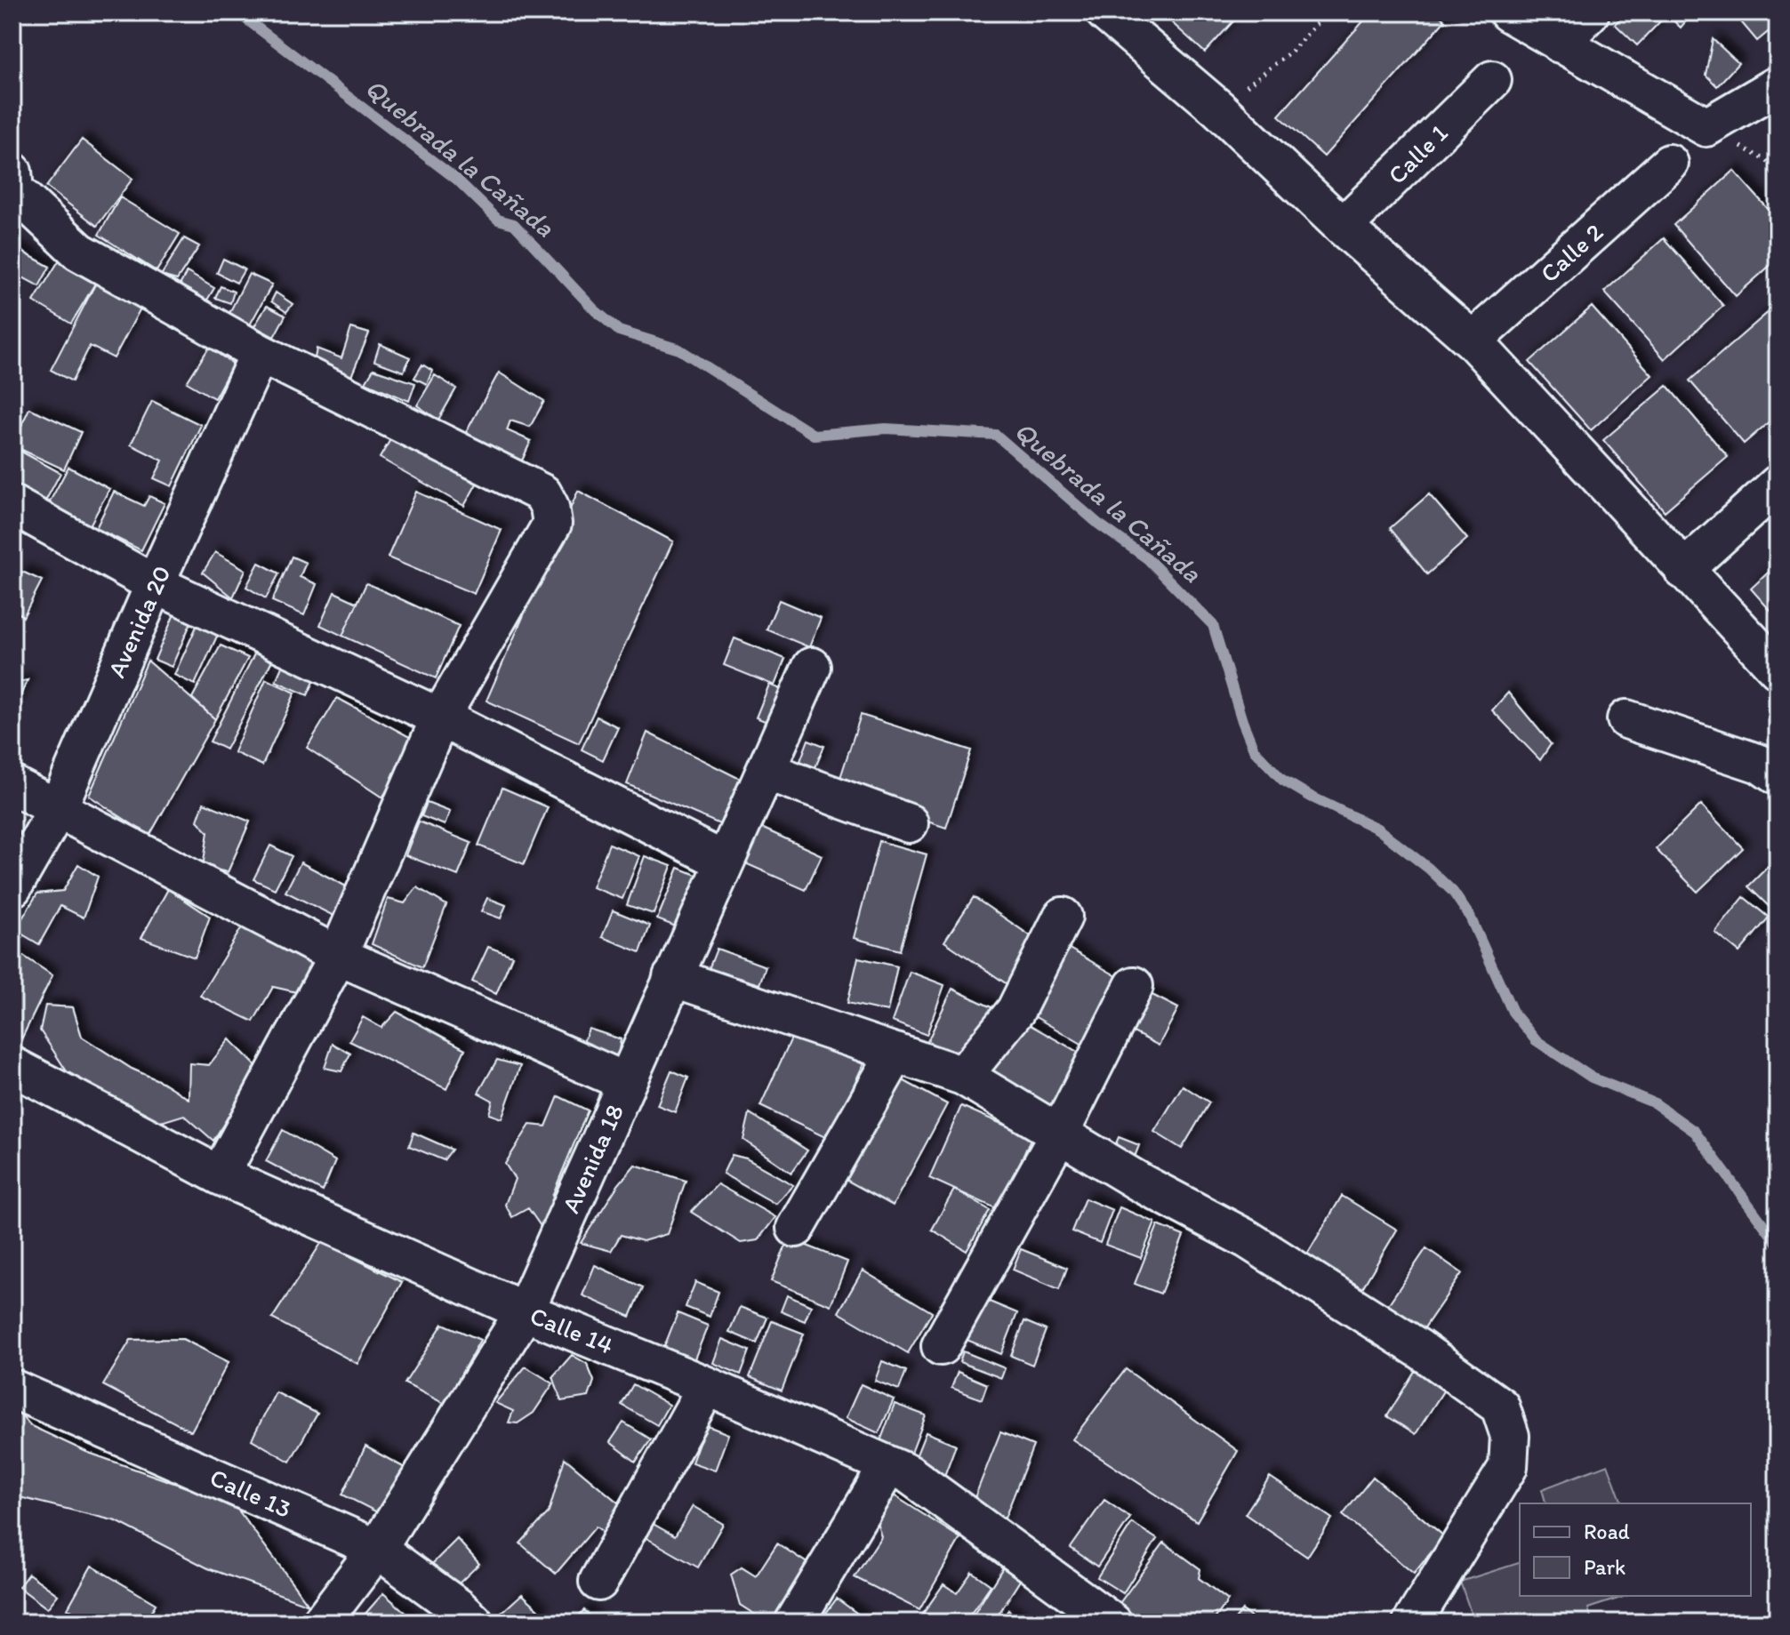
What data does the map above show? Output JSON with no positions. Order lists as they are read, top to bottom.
{
  "streets": {
    "street": [
      "Calle 1",
      "Calle 2",
      "Avenida 20",
      "Avenida 18",
      "Calle 14",
      "Calle 13"
    ]
  },
  "crossings": [
    ["Avenida 18", "Calle 14"],
    ["Avenida 18", "Calle 13"]
  ],
  "water": ["Quebrada la Cañada"],
  "legend": ["Road", "Park"]
}
